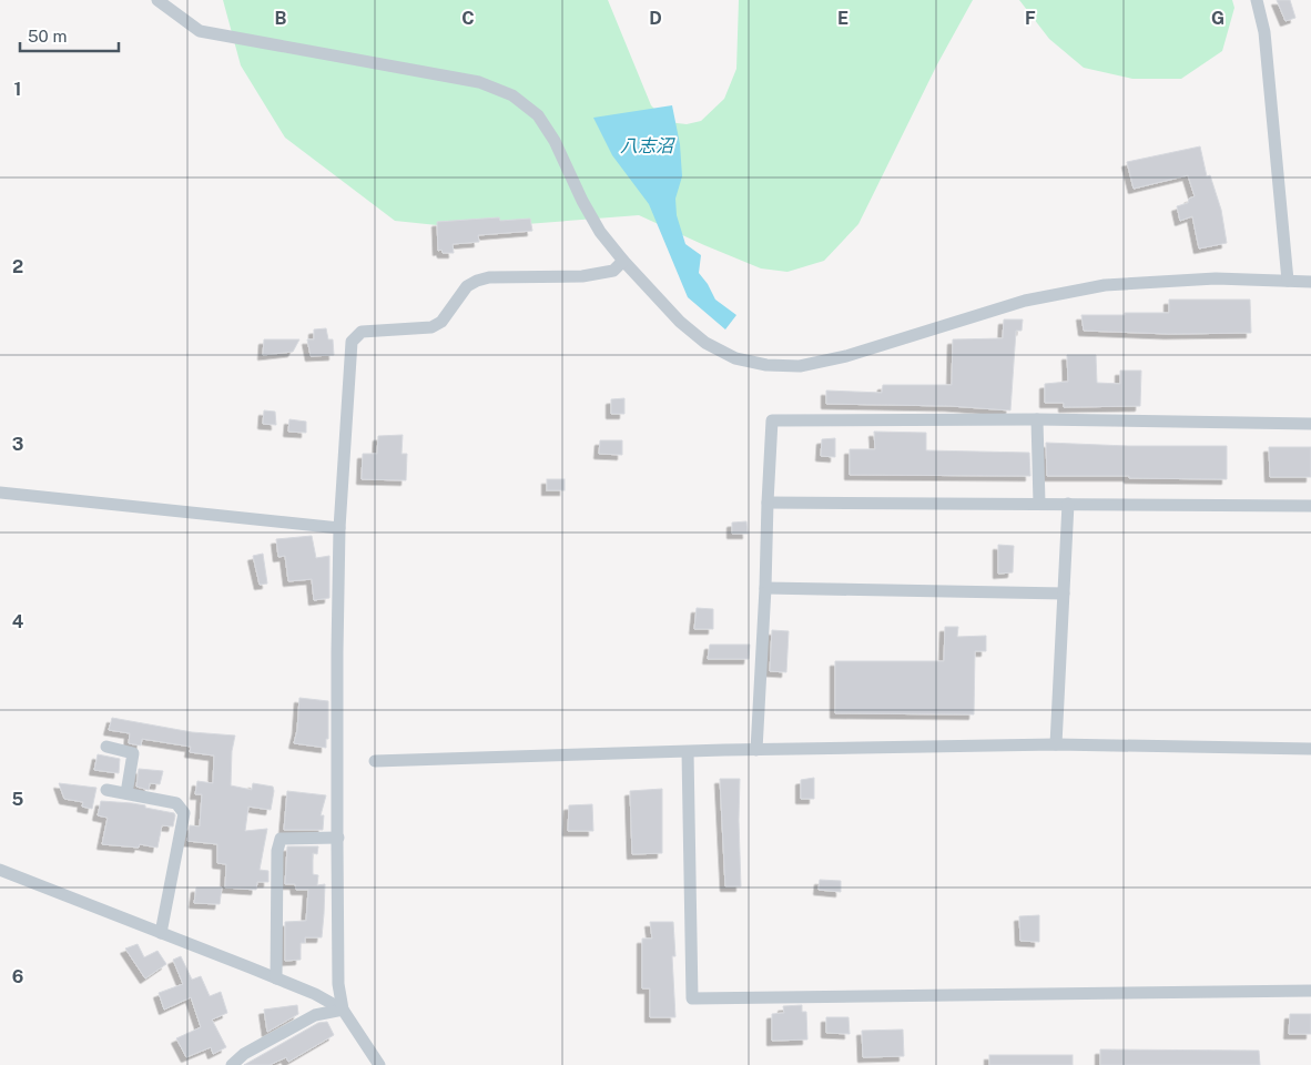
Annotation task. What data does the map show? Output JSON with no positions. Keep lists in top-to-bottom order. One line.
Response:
{"water":["八志沼"],"scale_bar":"50 m","grid":{"columns":["B","C","D","E","F","G"],"rows":["1","2","3","4","5","6"]}}
